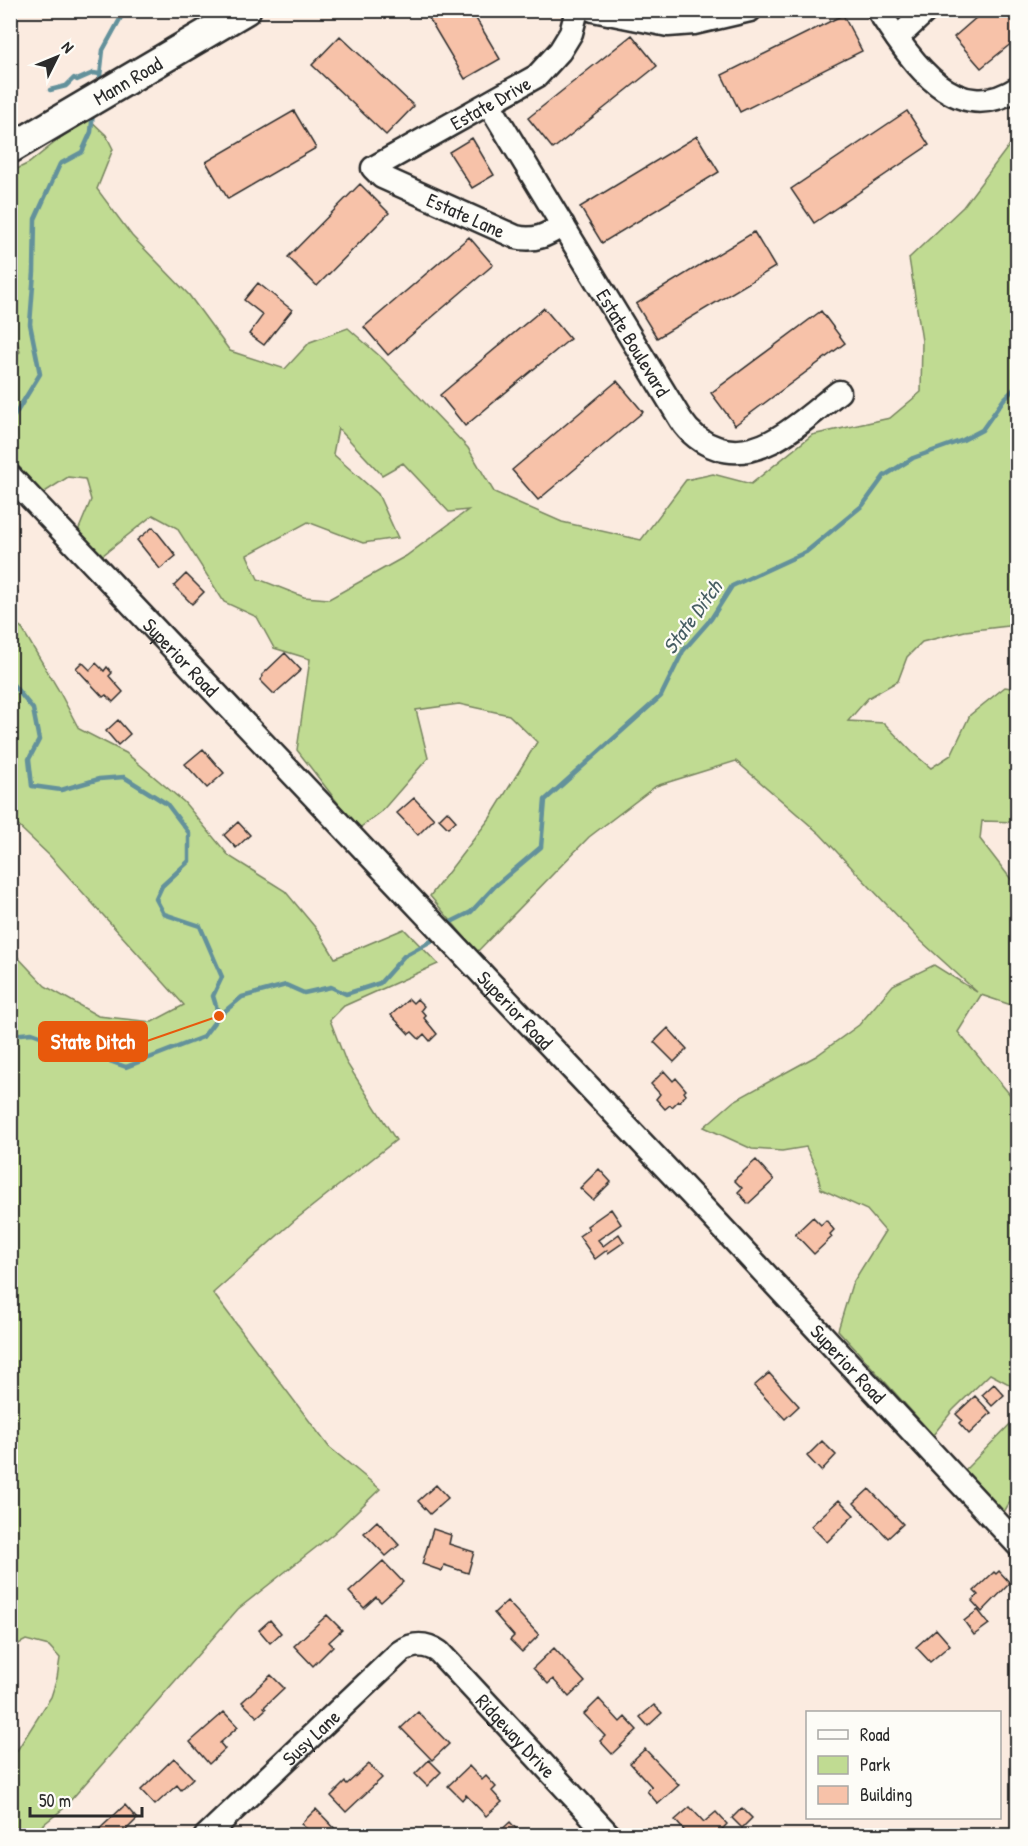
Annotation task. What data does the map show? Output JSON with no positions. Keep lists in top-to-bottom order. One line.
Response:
{"streets":{"main road":["Mann Road"],"street":["Estate Drive","Estate Lane","Estate Boulevard","Superior Road","Ridgeway Drive","Susy Lane"]},"crossings":[["Estate Drive","Estate Lane"],["Estate Drive","Estate Boulevard"],["Estate Lane","Estate Boulevard"],["Ridgeway Drive","Susy Lane"]],"water":["State Ditch"],"places":["State Ditch"],"legend":["Road","Park","Building"],"scale_bar":"50 m","north":"top right"}
